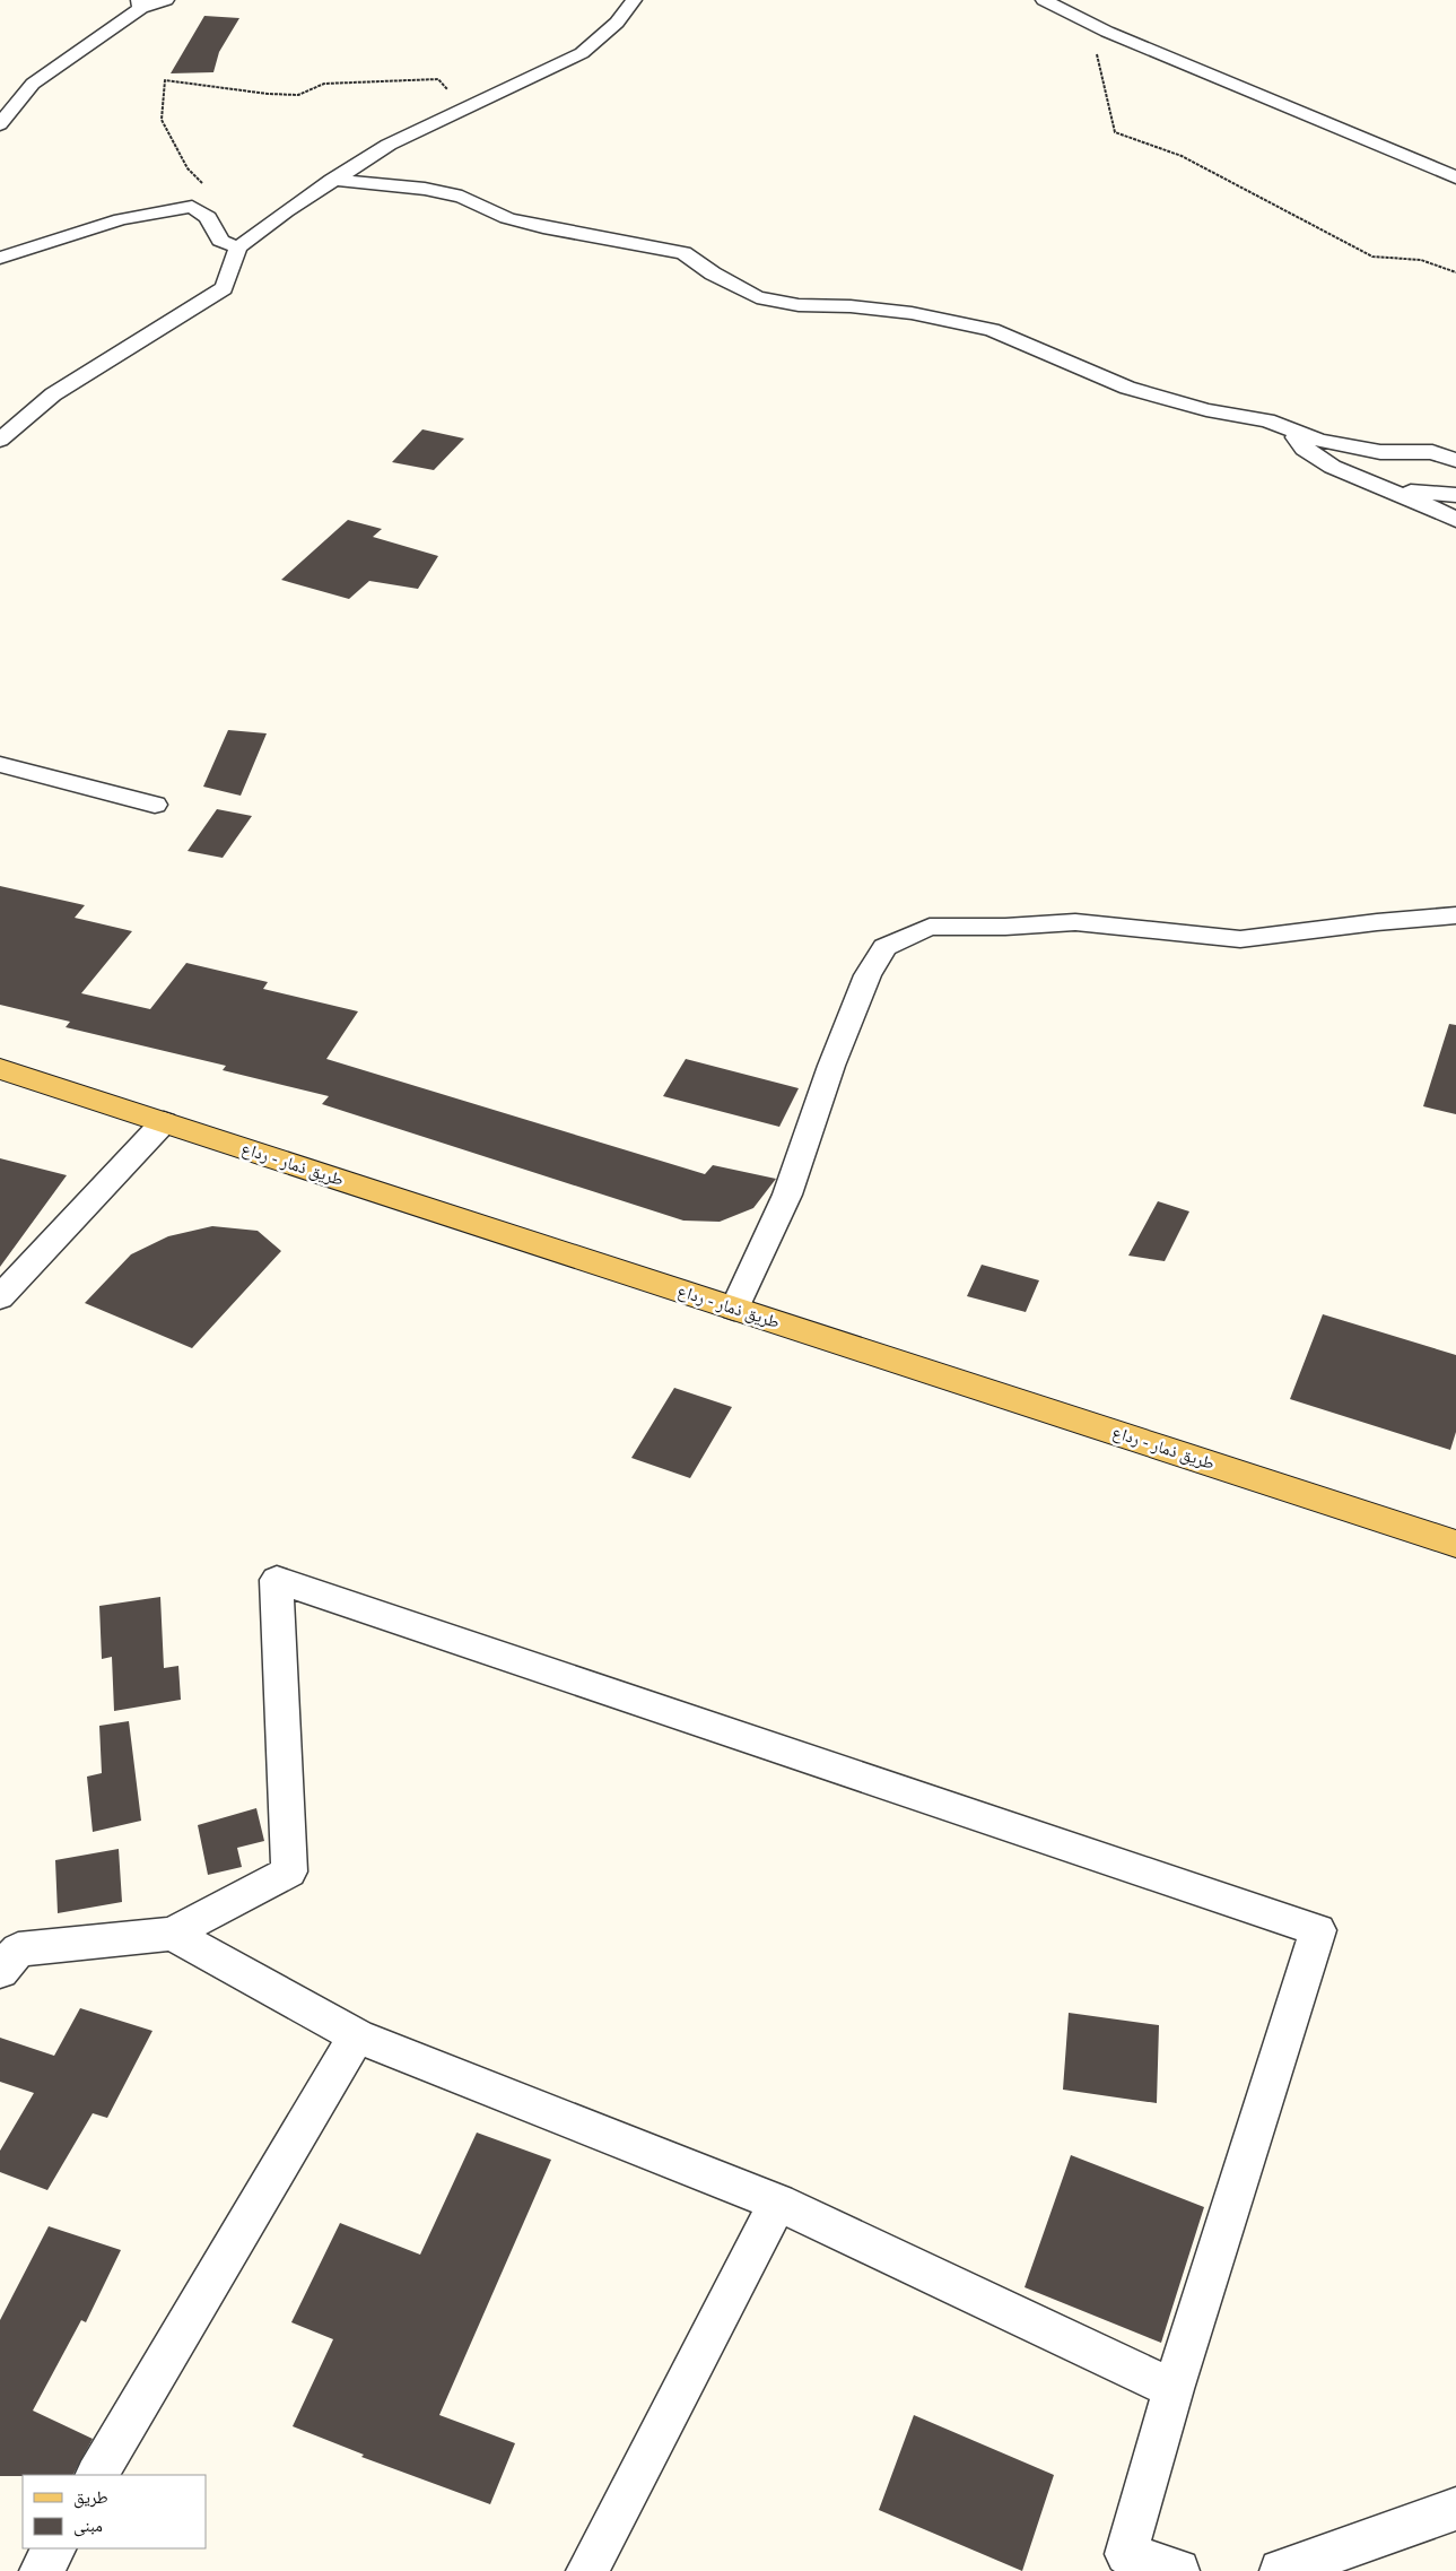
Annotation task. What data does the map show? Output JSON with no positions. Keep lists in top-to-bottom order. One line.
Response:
{"streets":{"main road":["طريق ذمار - رداع"]},"legend":["طريق","مبنى"]}
